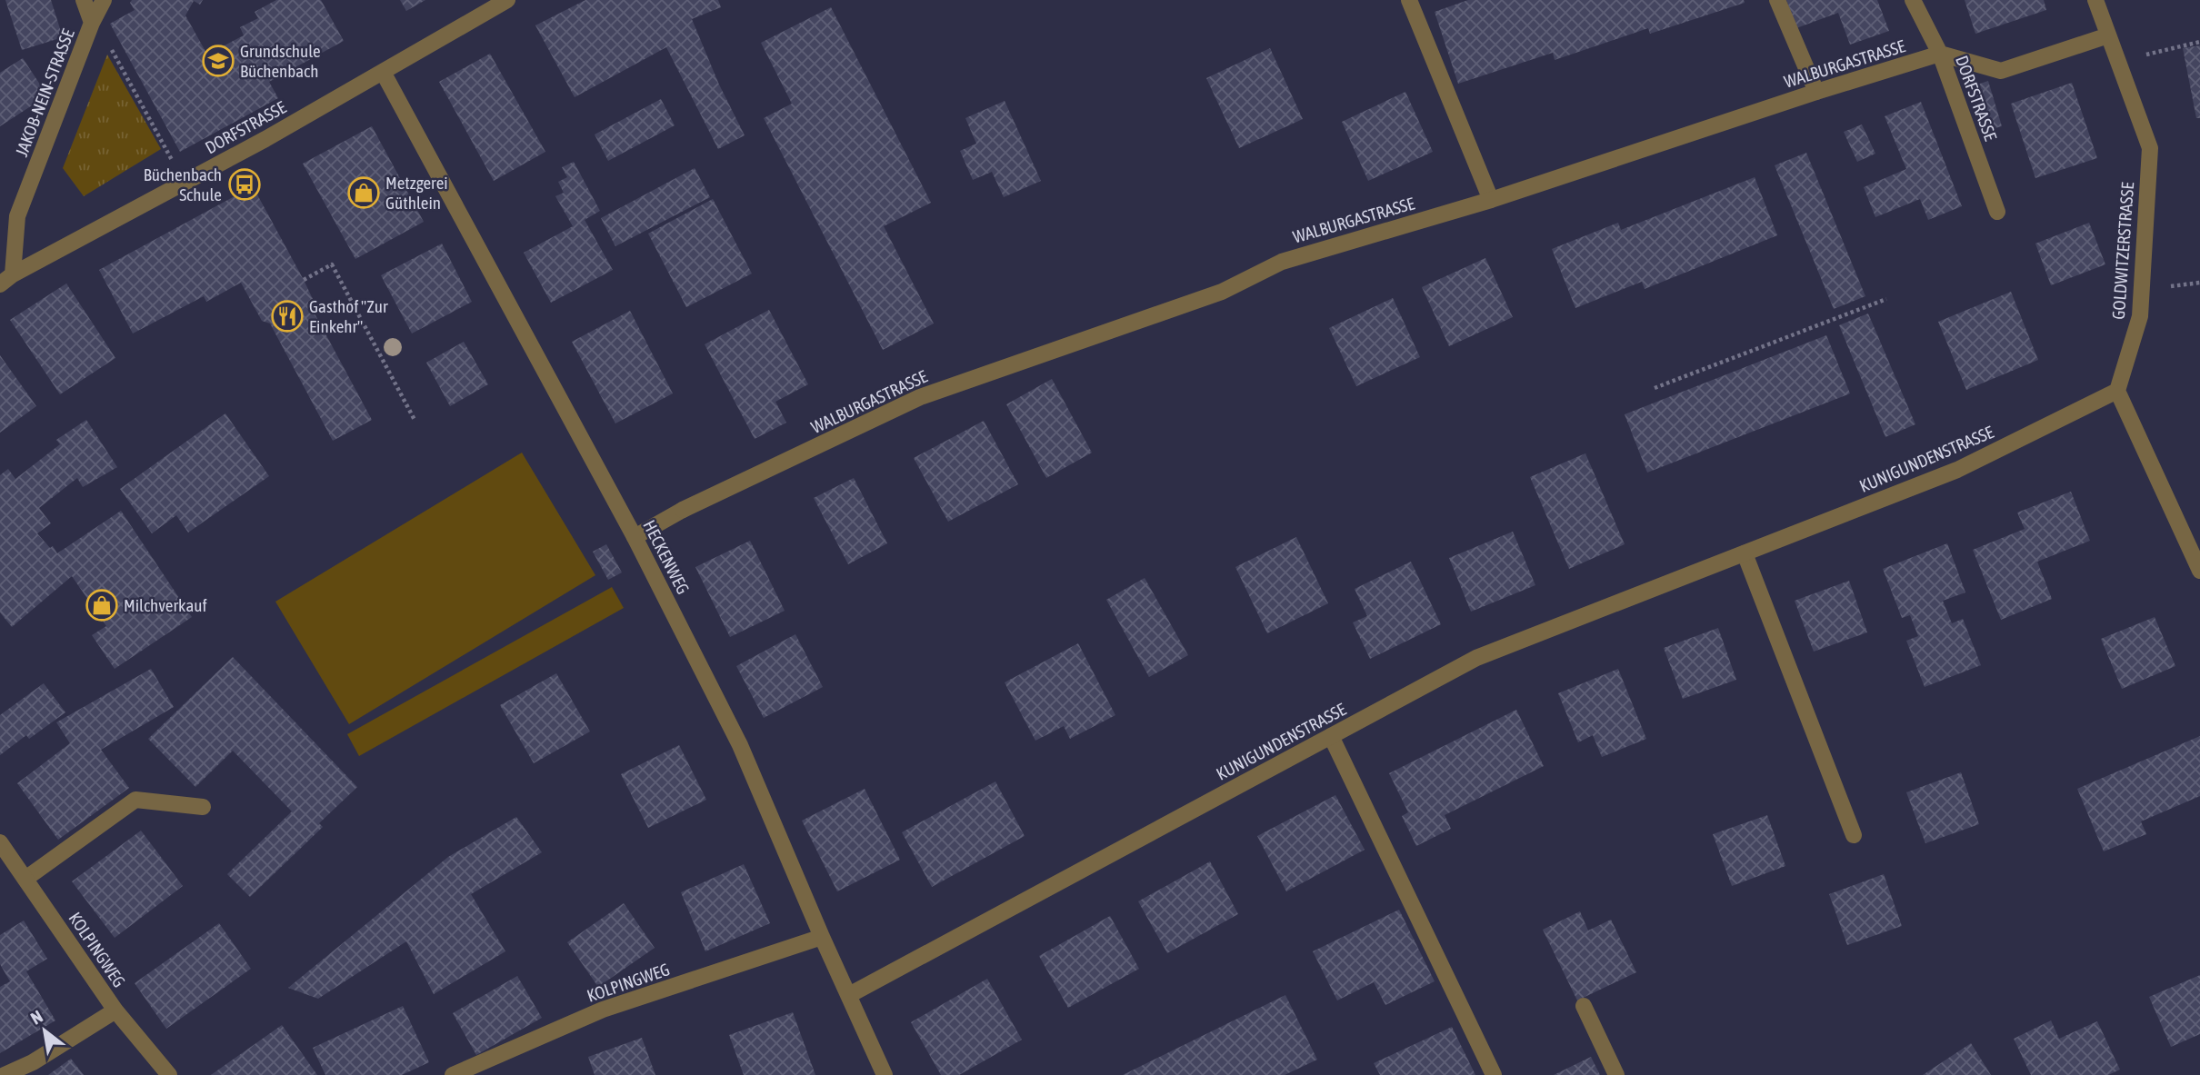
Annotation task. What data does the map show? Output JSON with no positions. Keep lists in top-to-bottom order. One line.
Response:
{"streets":{"street":["WALBURGASTRASSE","JAKOB-NEIN-STRASSE","DORFSTRASSE","GOLDWITZERSTRASSE","KUNIGUNDENSTRASSE","HECKENWEG","KOLPINGWEG"]},"crossings":[["WALBURGASTRASSE","DORFSTRASSE"],["WALBURGASTRASSE","HECKENWEG"],["JAKOB-NEIN-STRASSE","DORFSTRASSE"],["DORFSTRASSE","HECKENWEG"],["GOLDWITZERSTRASSE","KUNIGUNDENSTRASSE"],["KUNIGUNDENSTRASSE","HECKENWEG"],["HECKENWEG","KOLPINGWEG"]],"places":{"school or university":["Grundschule Büchenbach"],"bus stop":["Büchenbach Schule"],"shop":["Metzgerei Güthlein","Milchverkauf"],"restaurant":["Gasthof \"Zur Einkehr\""]},"north":"top left"}
